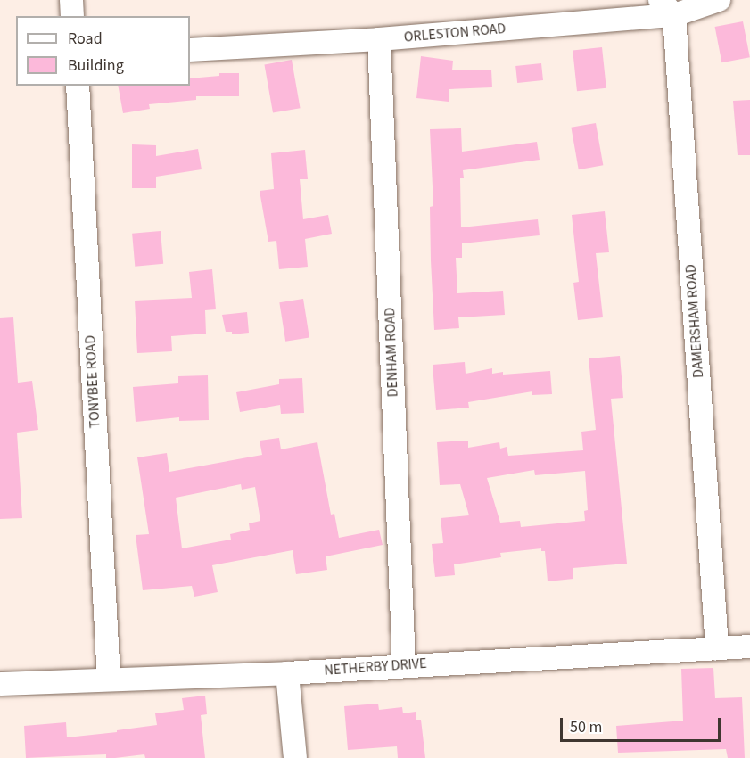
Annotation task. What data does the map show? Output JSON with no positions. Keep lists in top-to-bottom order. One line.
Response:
{"streets":{"street":["ORLESTON ROAD","DAMERSHAM ROAD","DENHAM ROAD","TONYBEE ROAD","NETHERBY DRIVE"]},"crossings":[["ORLESTON ROAD","DAMERSHAM ROAD"],["ORLESTON ROAD","DENHAM ROAD"],["DAMERSHAM ROAD","NETHERBY DRIVE"],["DENHAM ROAD","NETHERBY DRIVE"],["TONYBEE ROAD","NETHERBY DRIVE"]],"legend":["Road","Building"],"scale_bar":"50 m"}
